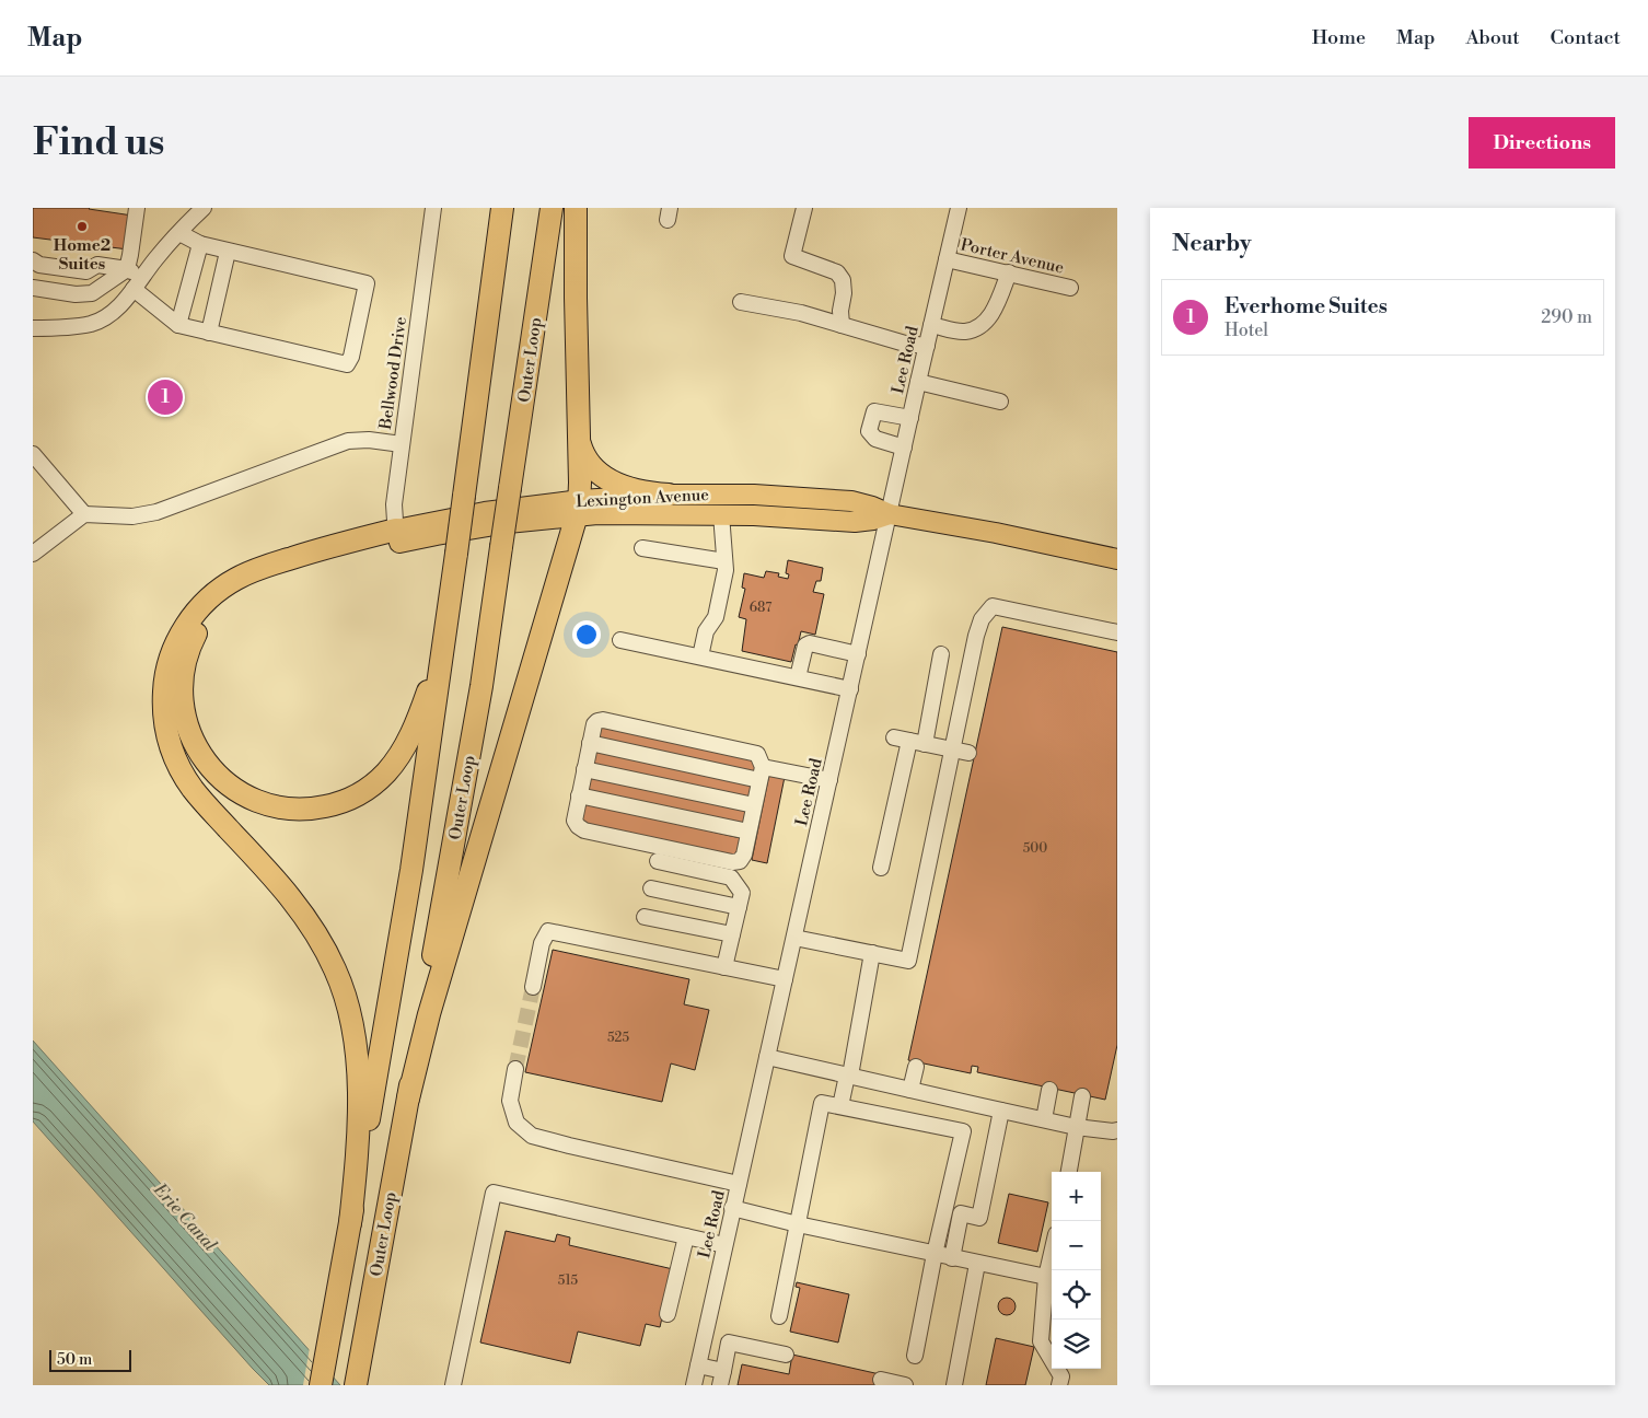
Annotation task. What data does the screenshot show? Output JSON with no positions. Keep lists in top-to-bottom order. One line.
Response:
{"streets":{"highway":["Outer Loop"],"main road":["Lexington Avenue"],"street":["Porter Avenue","Lee Road","Bellwood Drive"]},"crossings":[["Porter Avenue","Lee Road"],["Lee Road","Lexington Avenue"],["Bellwood Drive","Lexington Avenue"]],"water":["Erie Canal"],"places":["Home2 Suites"],"house_numbers":["687","500","525","515"],"scale_bar":"50 m","page":{"header":"Map","nav":["Home","Map","About","Contact"],"buttons":"Directions","title":"Find us","heading":"Nearby","list":[{"mark":"1","name":"Everhome Suites","note":"Hotel","value":"290 m"}],"pins":"1","map_buttons":["+","−"],"scale":"50 m"}}
